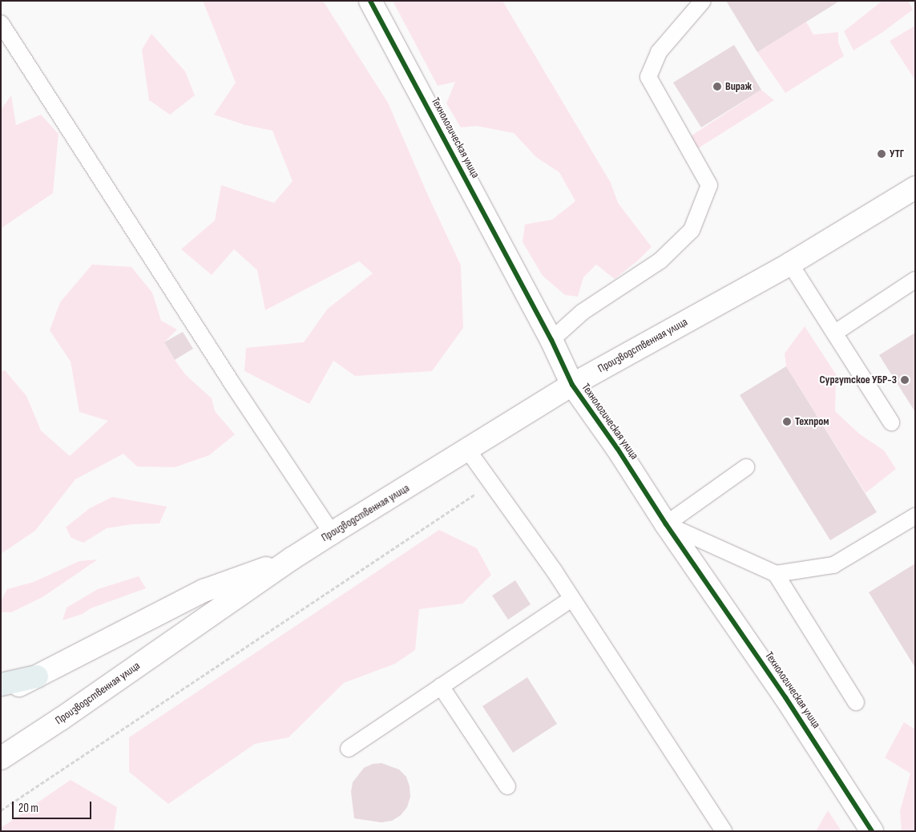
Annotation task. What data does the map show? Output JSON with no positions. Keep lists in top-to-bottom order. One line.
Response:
{"streets":{"main road":["Технологическая улица","Производственная улица"]},"crossings":[["Технологическая улица","Производственная улица"]],"places":["Вираж","УТГ","Сургутское УБР-3","Техпром"],"scale_bar":"20 m"}
